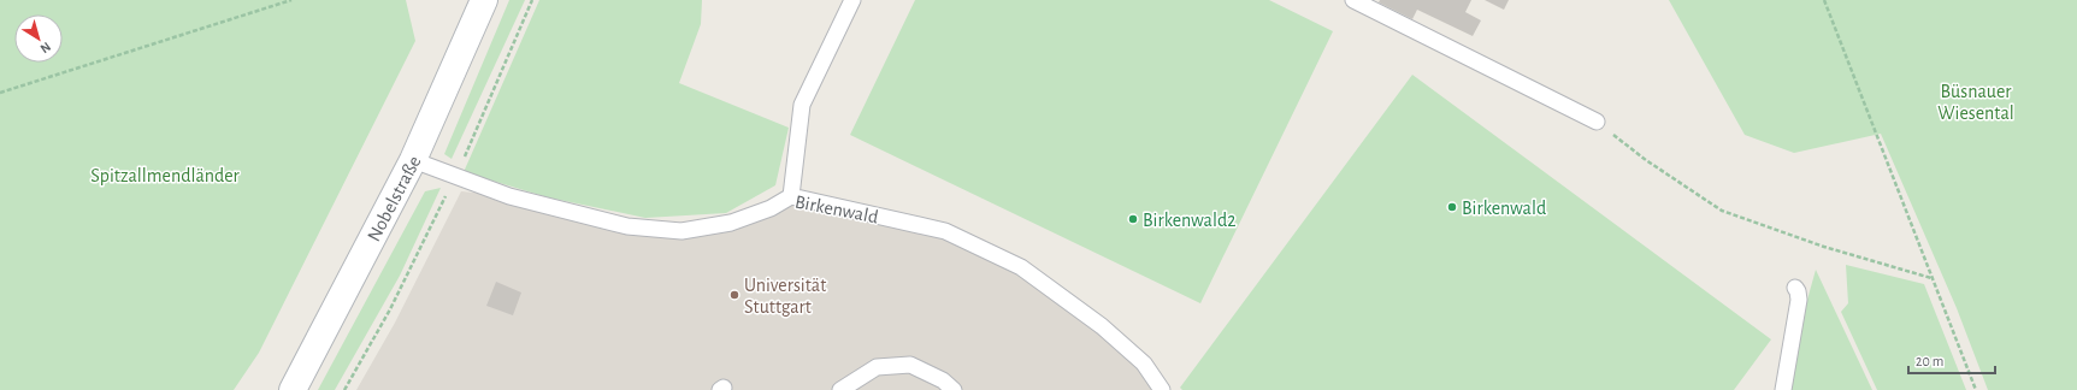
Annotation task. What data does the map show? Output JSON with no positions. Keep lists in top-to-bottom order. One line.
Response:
{"streets":{"street":["Nobelstraße"],"lane":["Birkenwald"]},"crossings":[["Nobelstraße","Birkenwald"]],"parks":["Büsnauer Wiesental","Spitzallmendländer"],"places":["Birkenwald","Birkenwald2","Universität Stuttgart"],"scale_bar":"20 m","north":"bottom right"}
